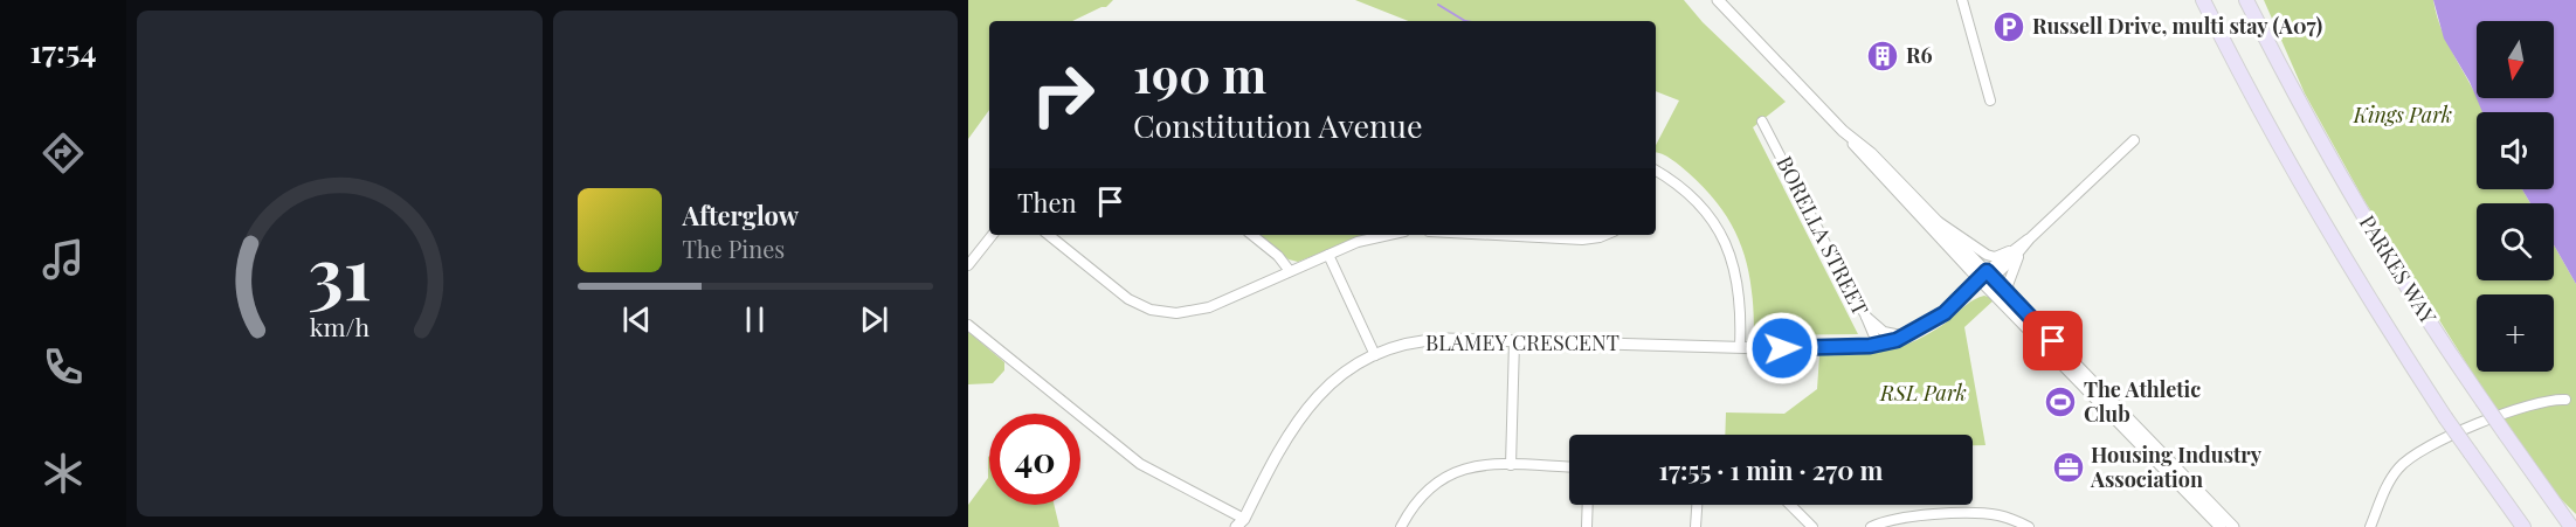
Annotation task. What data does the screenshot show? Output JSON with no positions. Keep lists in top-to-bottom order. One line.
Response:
{"streets":{"main road":["PARKES WAY"],"street":["BORELLA STREET","BLAMEY CRESCENT"]},"crossings":[["BORELLA STREET","BLAMEY CRESCENT"]],"parks":["Kings Park","RSL Park"],"places":{"parking":["Russell Drive, multi stay (A07)"],"building":["R6"],"sports":["The Athletic Club"],"office":["Housing Industry Association"]},"north":"bottom","page":{"tabs":"17:54","map_buttons":"+","turn":["190 m","Constitution Avenue"],"then":"Then","song":["Afterglow","The Pines"],"limit":"40","trip":"17:55 · 1 min · 270 m","gauge":["31","km/h"]}}
